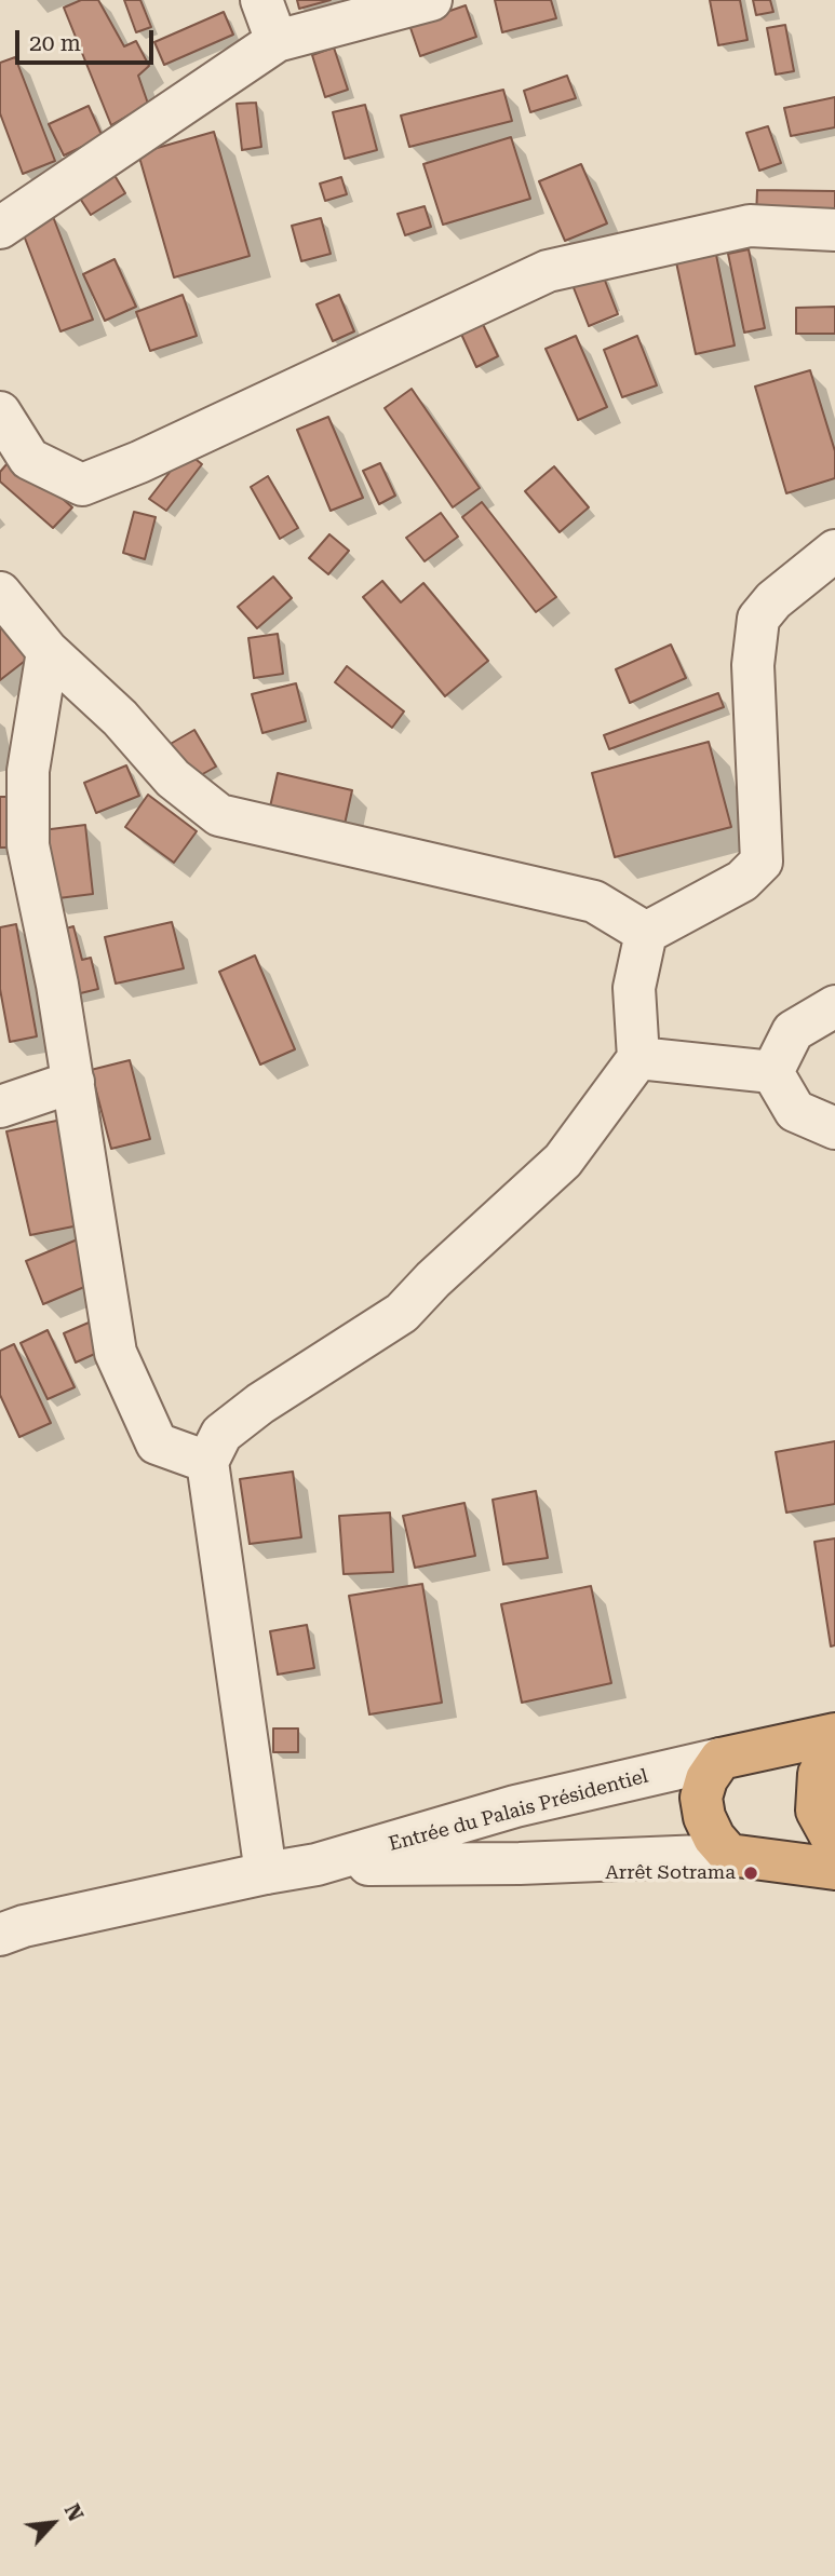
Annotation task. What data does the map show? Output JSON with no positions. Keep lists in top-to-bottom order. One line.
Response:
{"streets":{"street":["Entrée du Palais Présidentiel"]},"places":["Arrêt Sotrama"],"scale_bar":"20 m","north":"top right"}
